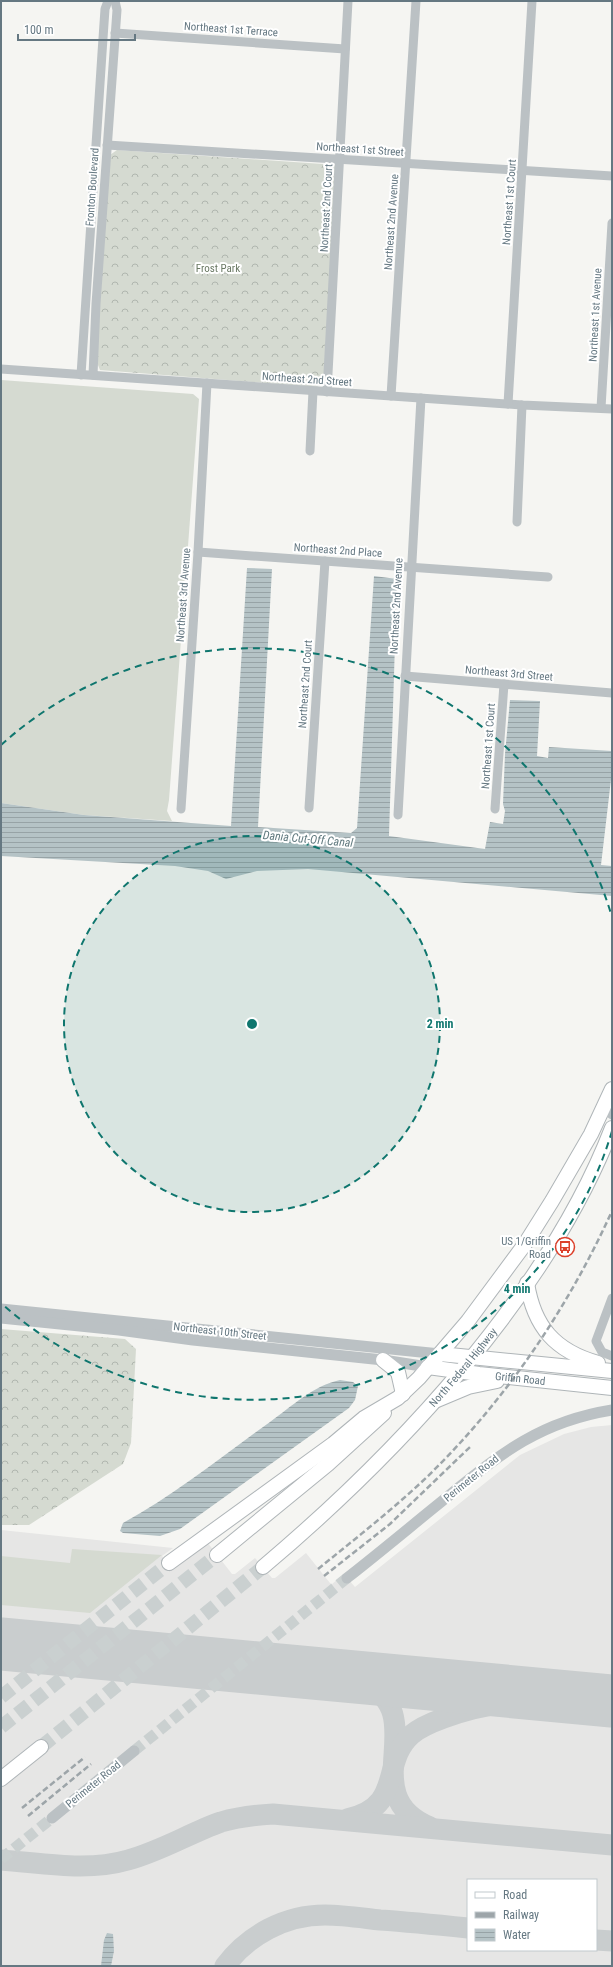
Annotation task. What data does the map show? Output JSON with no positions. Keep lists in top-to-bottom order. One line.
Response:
{"streets":{"main road":["North Federal Highway","Griffin Road"],"street":["Northeast 1st Terrace","Northeast 1st Street","Fronton Boulevard","Northeast 1st Court","Northeast 2nd Court","Northeast 2nd Avenue","Northeast 1st Avenue","Northeast 2nd Street","Northeast 2nd Place","Northeast 3rd Avenue","Northeast 3rd Street","Northeast 10th Street","Perimeter Road"]},"crossings":[["Northeast 1st Terrace","Fronton Boulevard"],["Northeast 1st Terrace","Northeast 2nd Court"],["Northeast 1st Street","Fronton Boulevard"],["Northeast 1st Street","Northeast 1st Court"],["Northeast 1st Street","Northeast 2nd Court"],["Northeast 1st Street","Northeast 2nd Avenue"],["Fronton Boulevard","Northeast 2nd Street"],["Northeast 1st Court","Northeast 2nd Street"],["Northeast 1st Court","Northeast 3rd Street"],["Northeast 2nd Court","Northeast 2nd Street"],["Northeast 2nd Court","Northeast 2nd Place"],["Northeast 2nd Avenue","Northeast 2nd Street"],["Northeast 2nd Avenue","Northeast 2nd Place"],["Northeast 2nd Avenue","Northeast 3rd Street"],["Northeast 1st Avenue","Northeast 2nd Street"],["Northeast 2nd Street","Northeast 3rd Avenue"],["Northeast 2nd Place","Northeast 3rd Avenue"],["Northeast 10th Street","Griffin Road"],["North Federal Highway","Griffin Road"]],"water":["Dania Cut-Off Canal"],"parks":["Frost Park"],"places":{"bus stop":["US 1/Griffin Road"]},"legend":["Road","Railway","Water"],"scale_bar":"100 m","rings":["2 min","4 min"]}
